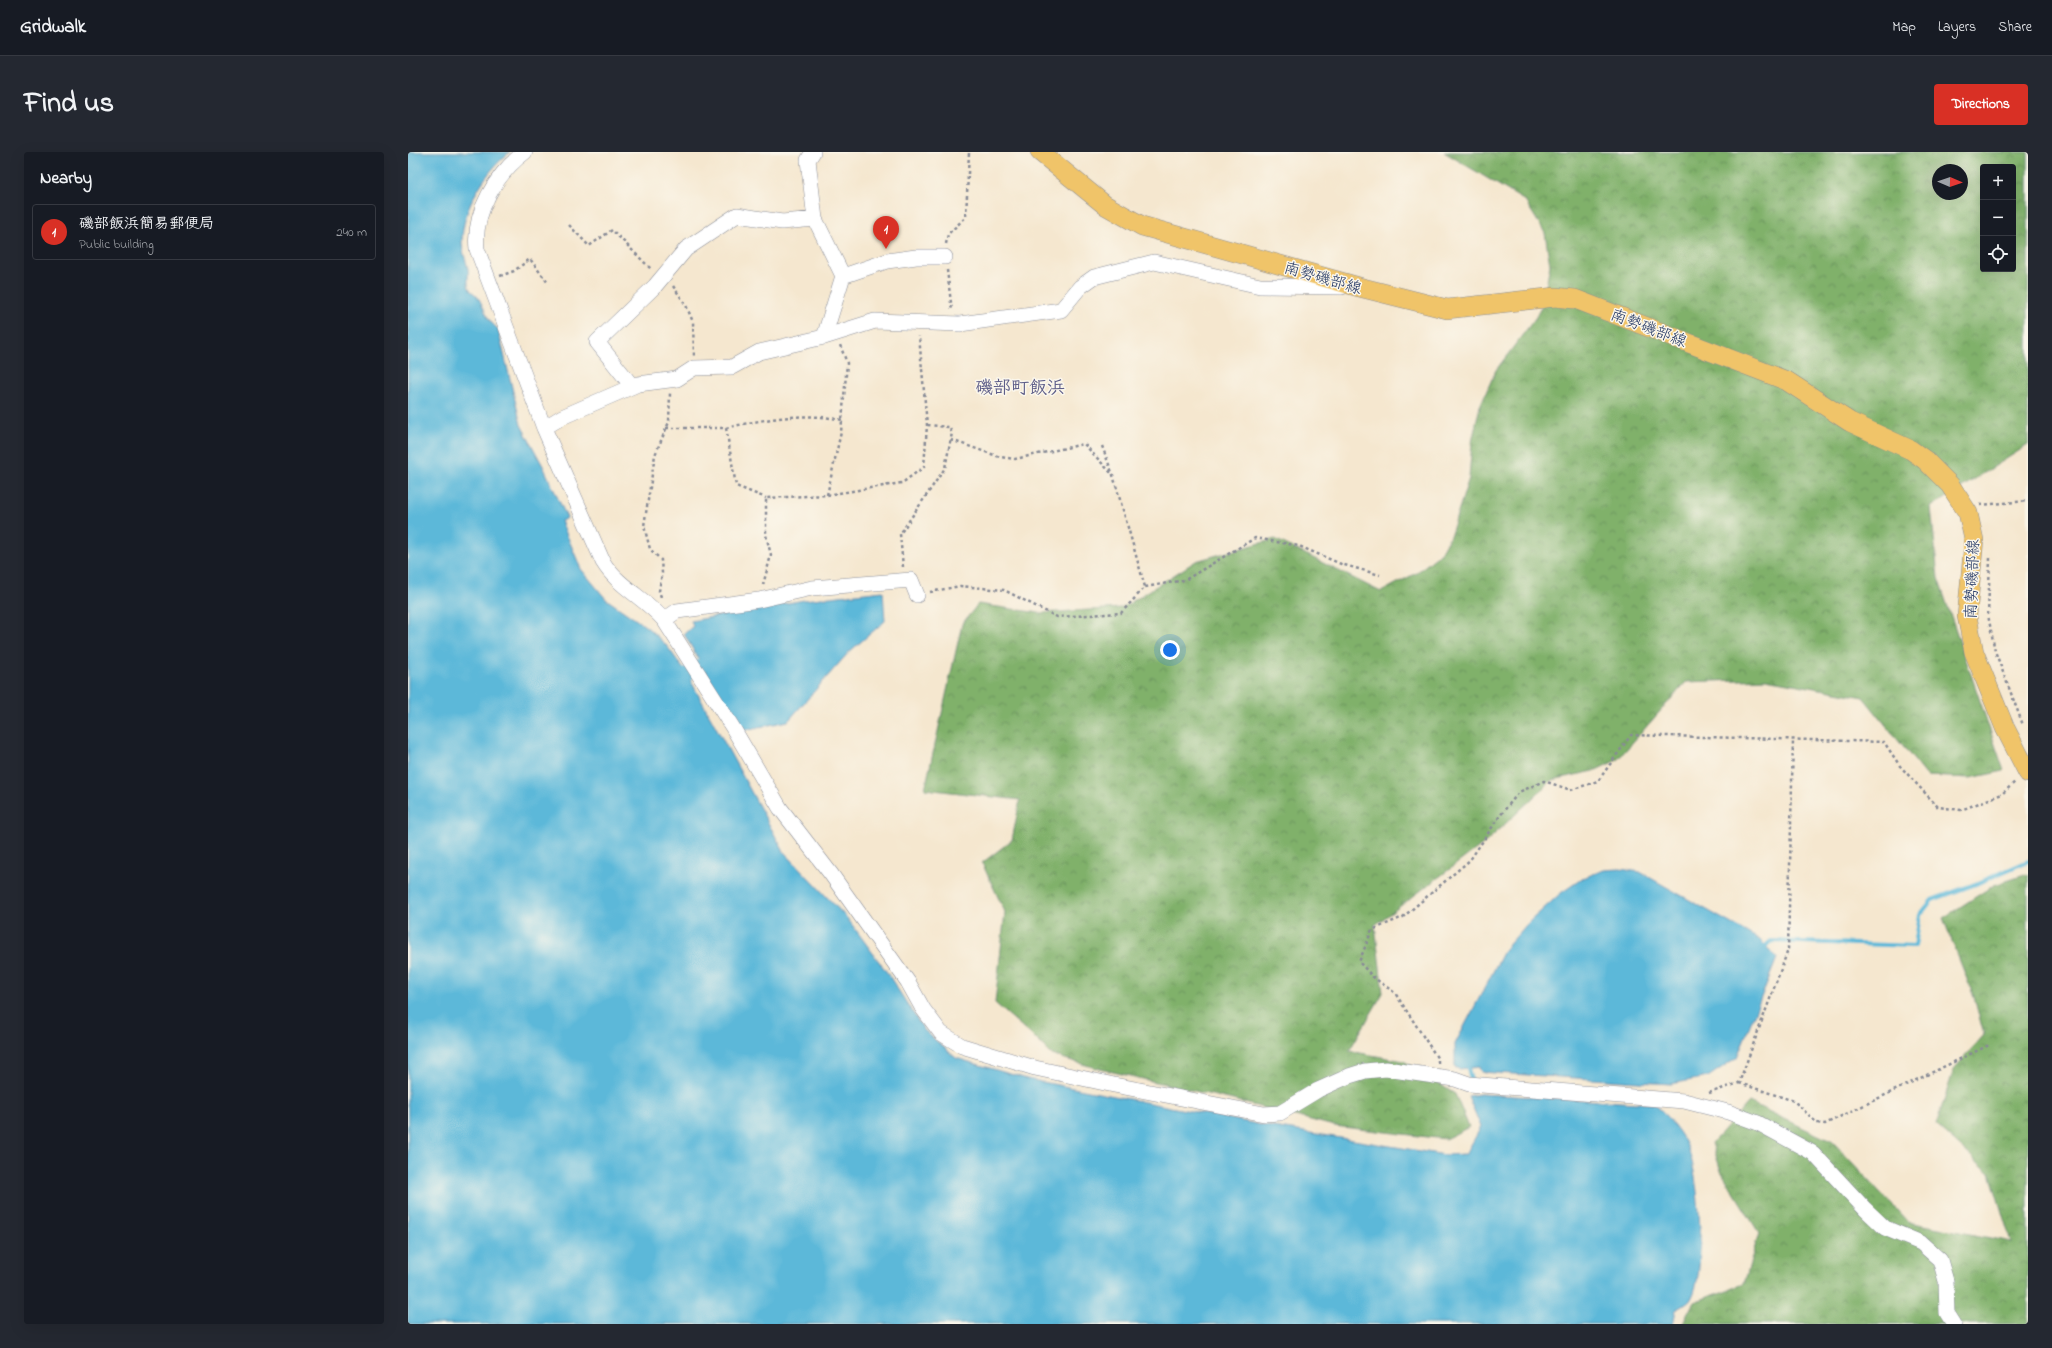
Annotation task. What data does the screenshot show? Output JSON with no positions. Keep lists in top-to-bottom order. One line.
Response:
{"streets":{"main road":["南勢磯部線"]},"districts":["磯部町飯浜"],"north":"right","page":{"header":"Gridwalk","nav":["Map","Layers","Share"],"title":"Find us","buttons":"Directions","heading":"Nearby","map_buttons":["+","−"],"list":[{"mark":"1","name":"磯部飯浜簡易郵便局","note":"Public building","value":"240 m"}],"pins":"1"}}
